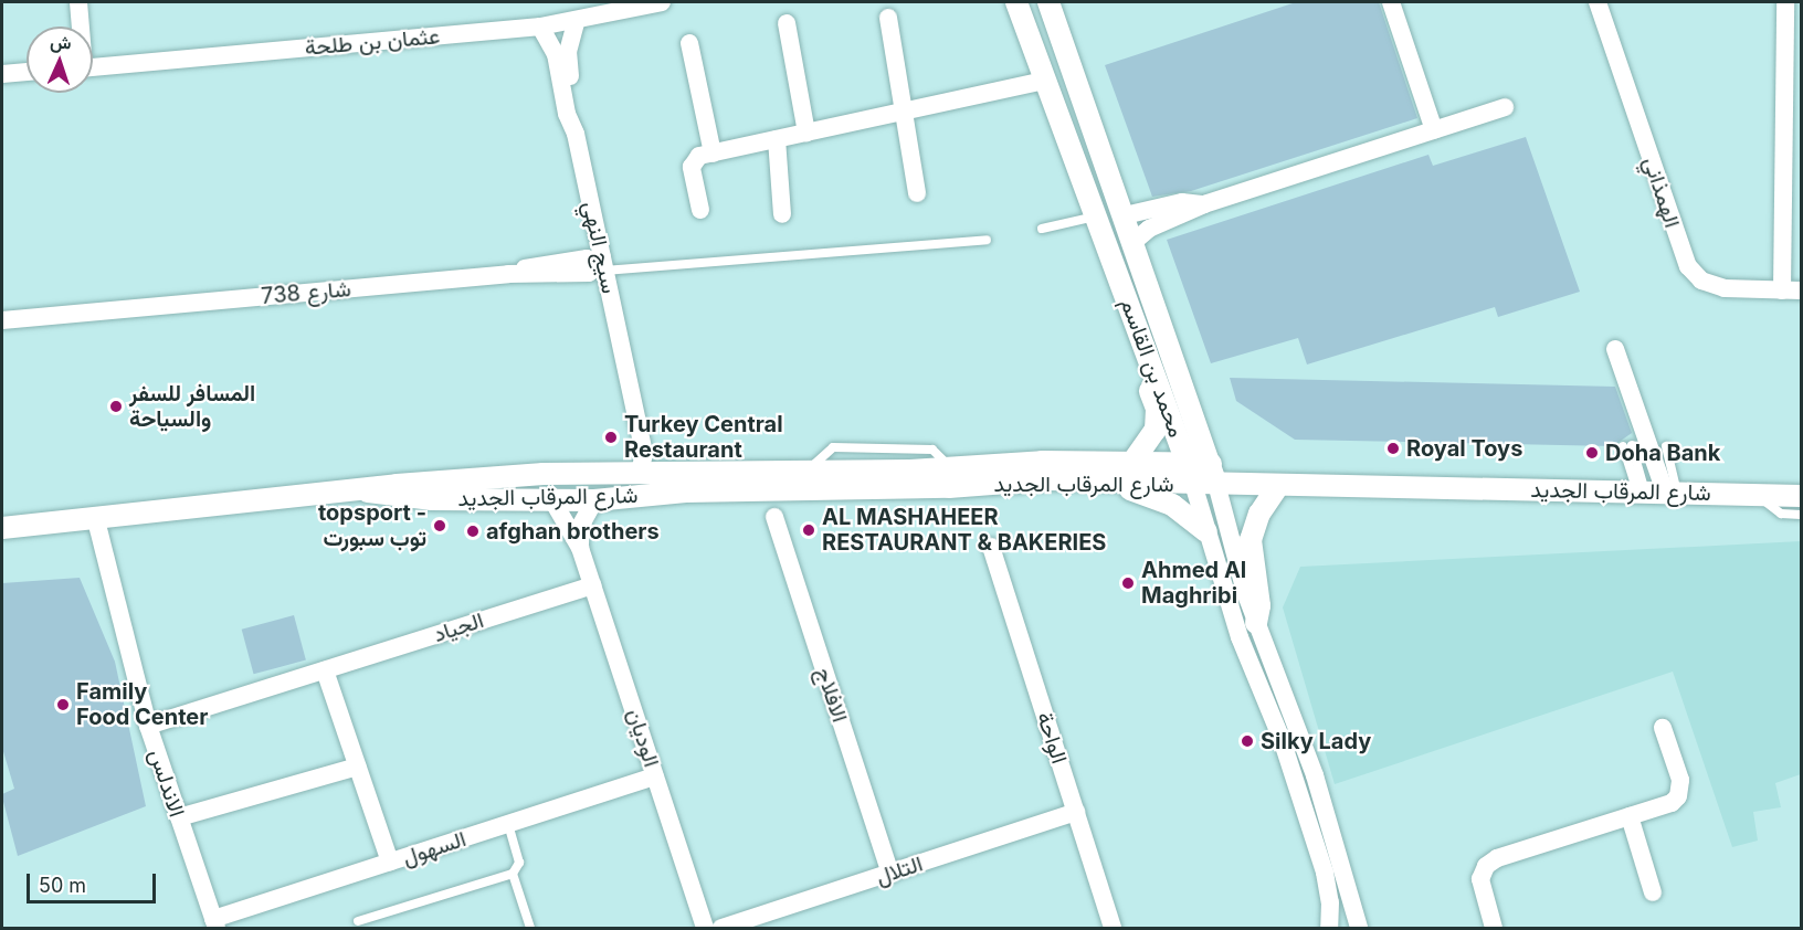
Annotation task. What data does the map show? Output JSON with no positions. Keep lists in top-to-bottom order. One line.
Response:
{"streets":{"street":["عثمان بن طلحة","الهمذاني","سيج النهي","شارع 738","محمد بن القاسم","شارع المرقاب الجديد","الجياد","الافلاج","الوديان","الواحة","الاندلس","السهول","التلال"]},"crossings":[["عثمان بن طلحة","سيج النهي"],["سيج النهي","شارع 738"],["سيج النهي","شارع المرقاب الجديد"],["محمد بن القاسم","شارع المرقاب الجديد"],["شارع المرقاب الجديد","الوديان"],["شارع المرقاب الجديد","الاندلس"],["الجياد","الوديان"],["الجياد","الاندلس"],["الافلاج","التلال"],["الوديان","السهول"],["الواحة","التلال"],["الاندلس","السهول"]],"places":["المسافر للسفر والسياحة","Turkey Central Restaurant","Royal Toys","Doha Bank","topsport - توب سبورت","AL MASHAHEER RESTAURANT & BAKERIES","afghan brothers","Ahmed Al Maghribi","Family Food Center","Silky Lady"],"scale_bar":"50 m","north":"top"}
